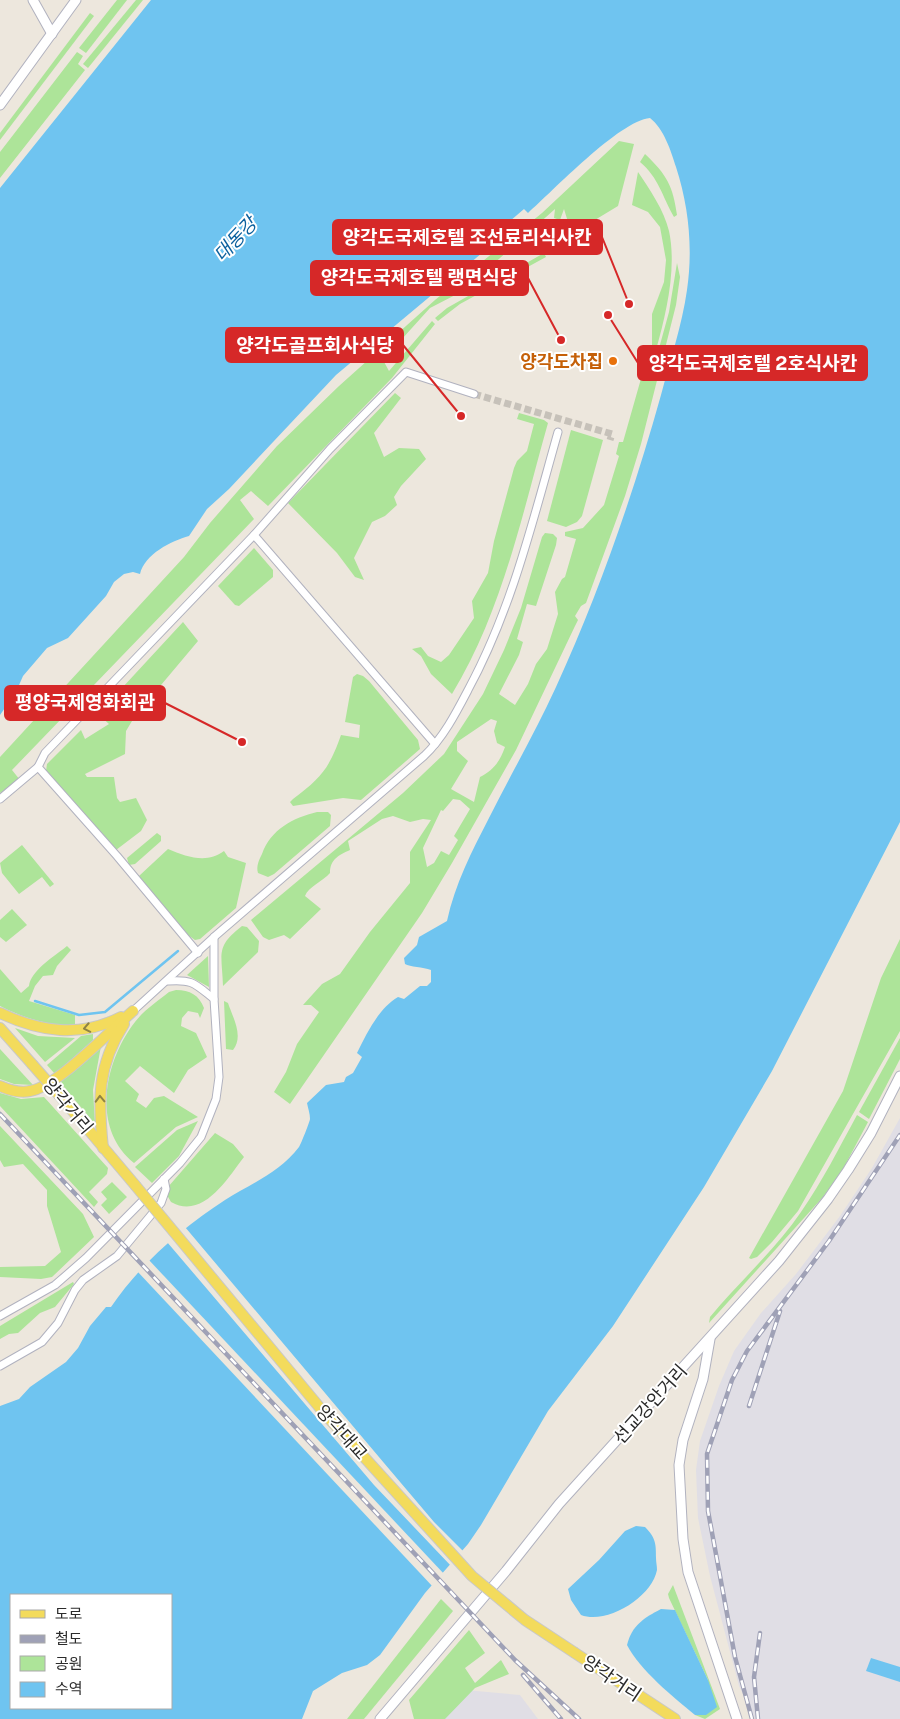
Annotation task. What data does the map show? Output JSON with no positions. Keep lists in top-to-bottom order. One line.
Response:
{"streets":{"main road":["양각거리","선교강안거리","양각대교"]},"crossings":[["양각거리","양각대교"]],"water":["대동강"],"places":["양각도국제호텔 조선료리식사칸","양각도국제호텔 2호식사칸","양각도국제호텔 랭면식당","양각도차집","양각도골프회사식당","평양국제영화회관"],"legend":["도로","철도","공원","수역"]}
